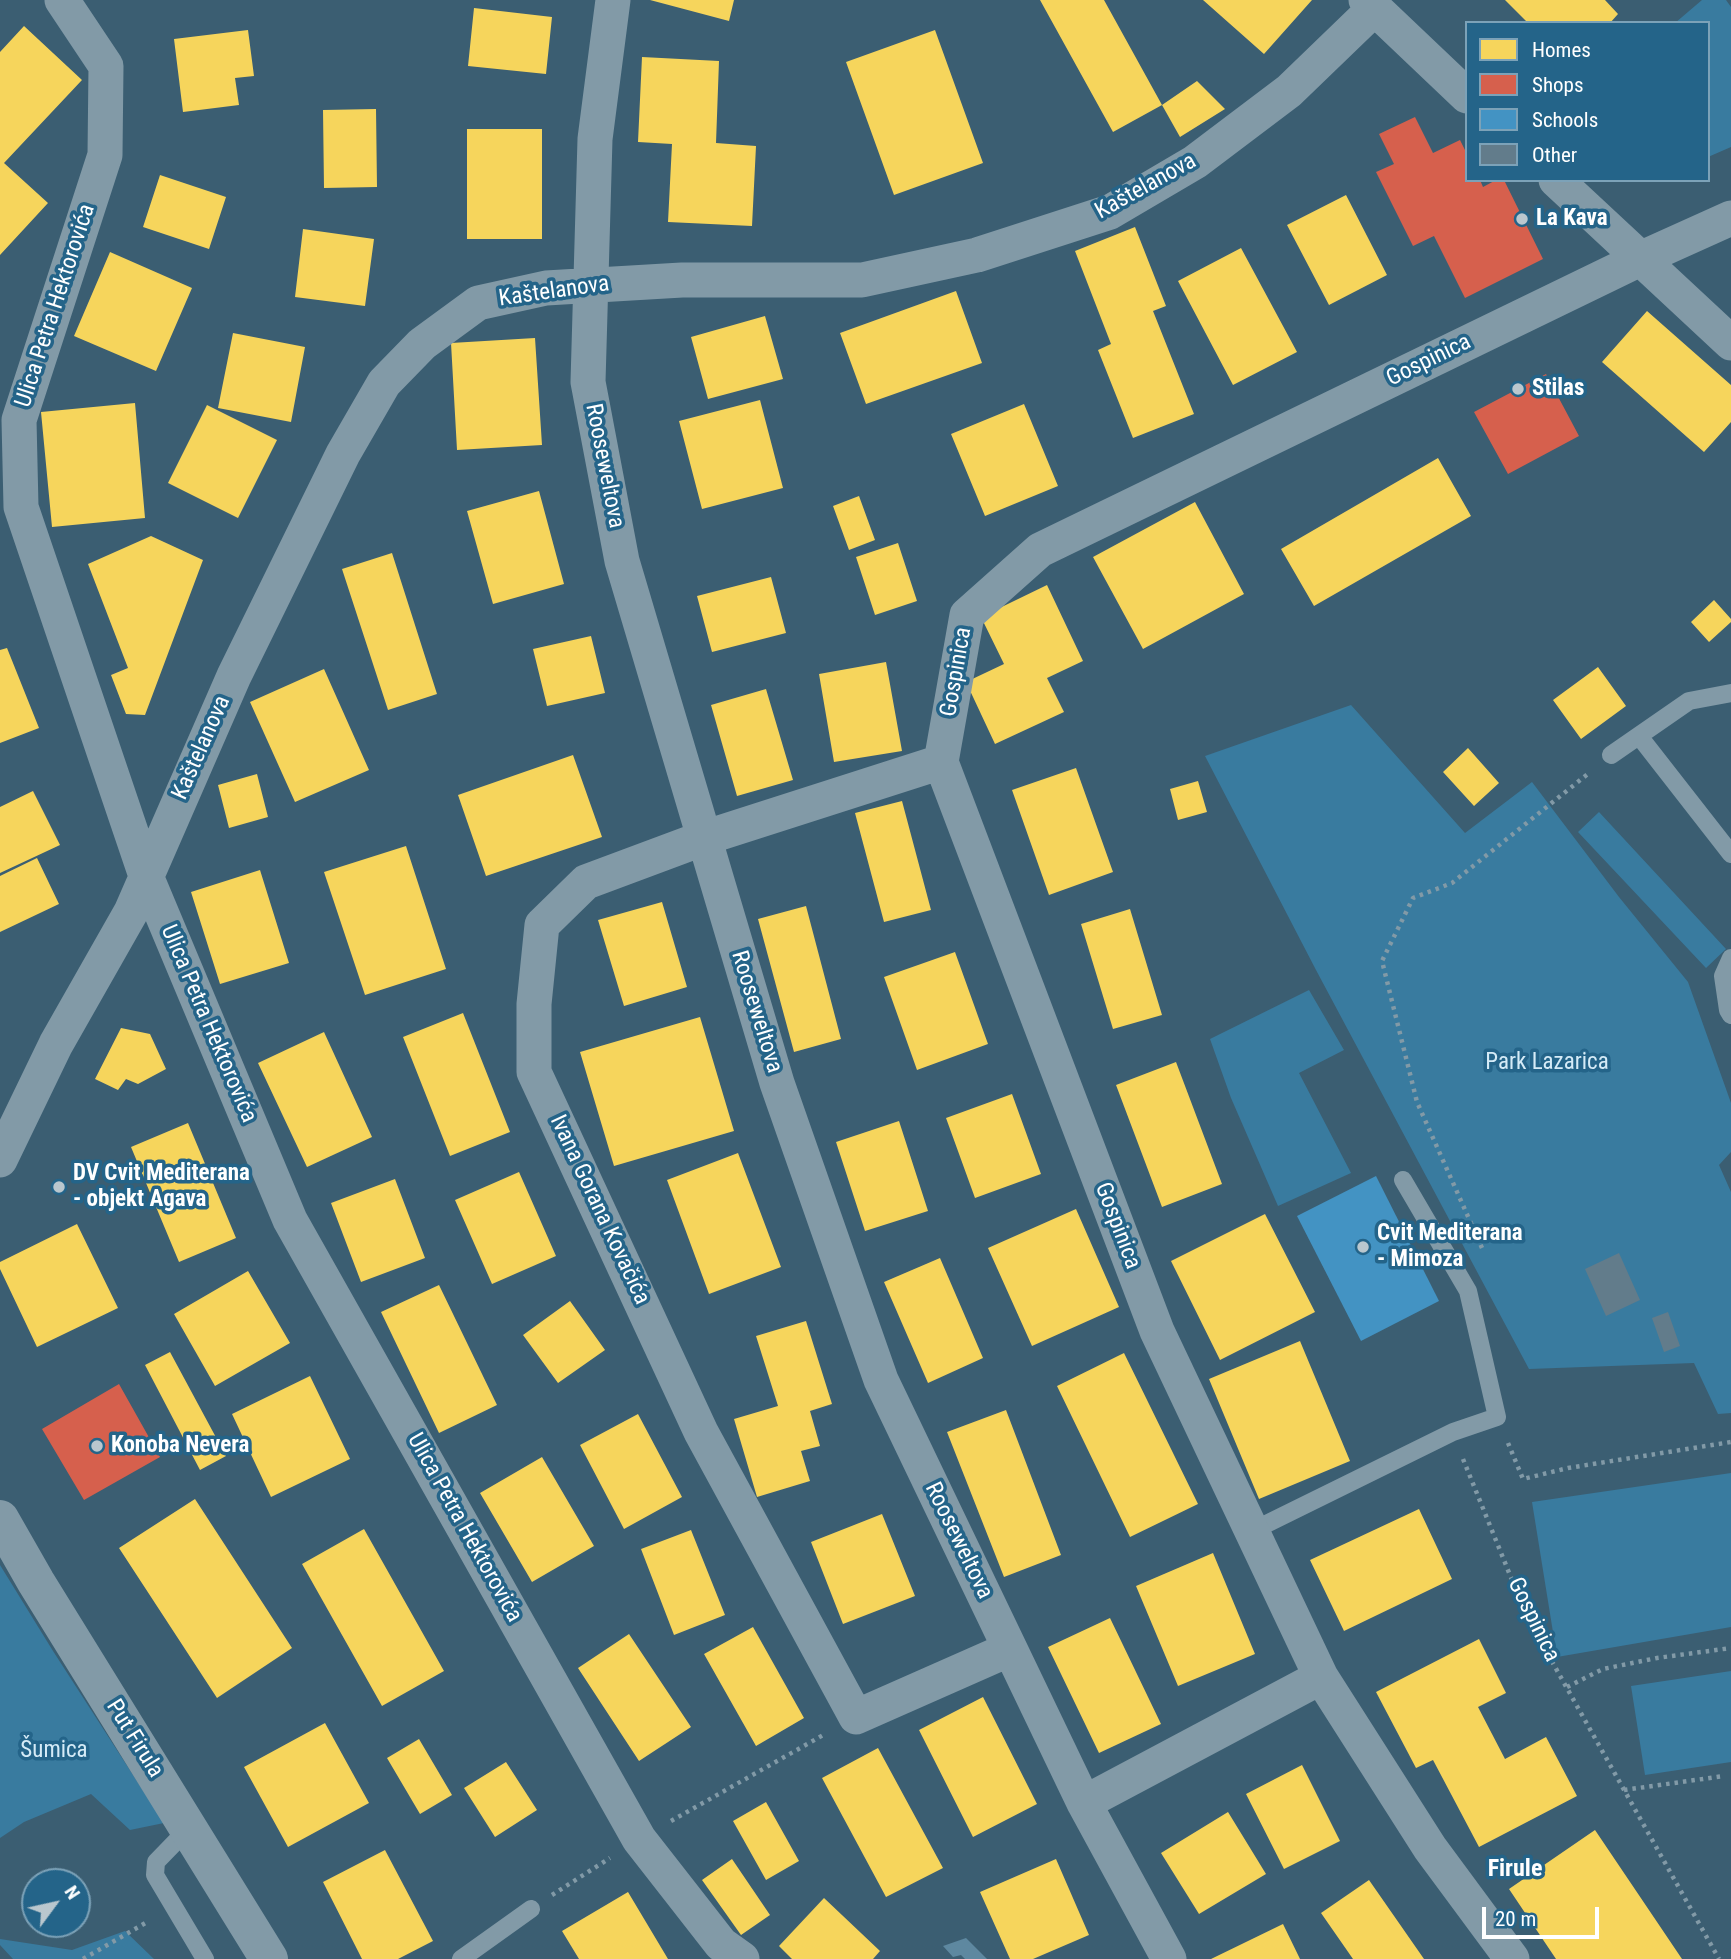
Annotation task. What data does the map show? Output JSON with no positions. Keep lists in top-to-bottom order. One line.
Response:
{"streets":{"street":["Kaštelanova","Ulica Petra Hektorovića","Gospinica","Rooseweltova","Ivana Gorana Kovačića","Put Firula"]},"crossings":[["Kaštelanova","Ulica Petra Hektorovića"],["Kaštelanova","Rooseweltova"],["Gospinica","Ivana Gorana Kovačića"],["Rooseweltova","Ivana Gorana Kovačića"]],"districts":["Firule"],"parks":["Park Lazarica","Šumica"],"places":["La Kava","Stilas","DV Cvit Mediterana - objekt Agava","Cvit Mediterana - Mimoza","Konoba Nevera"],"legend":["Homes","Shops","Schools","Other"],"scale_bar":"20 m","north":"top right"}
